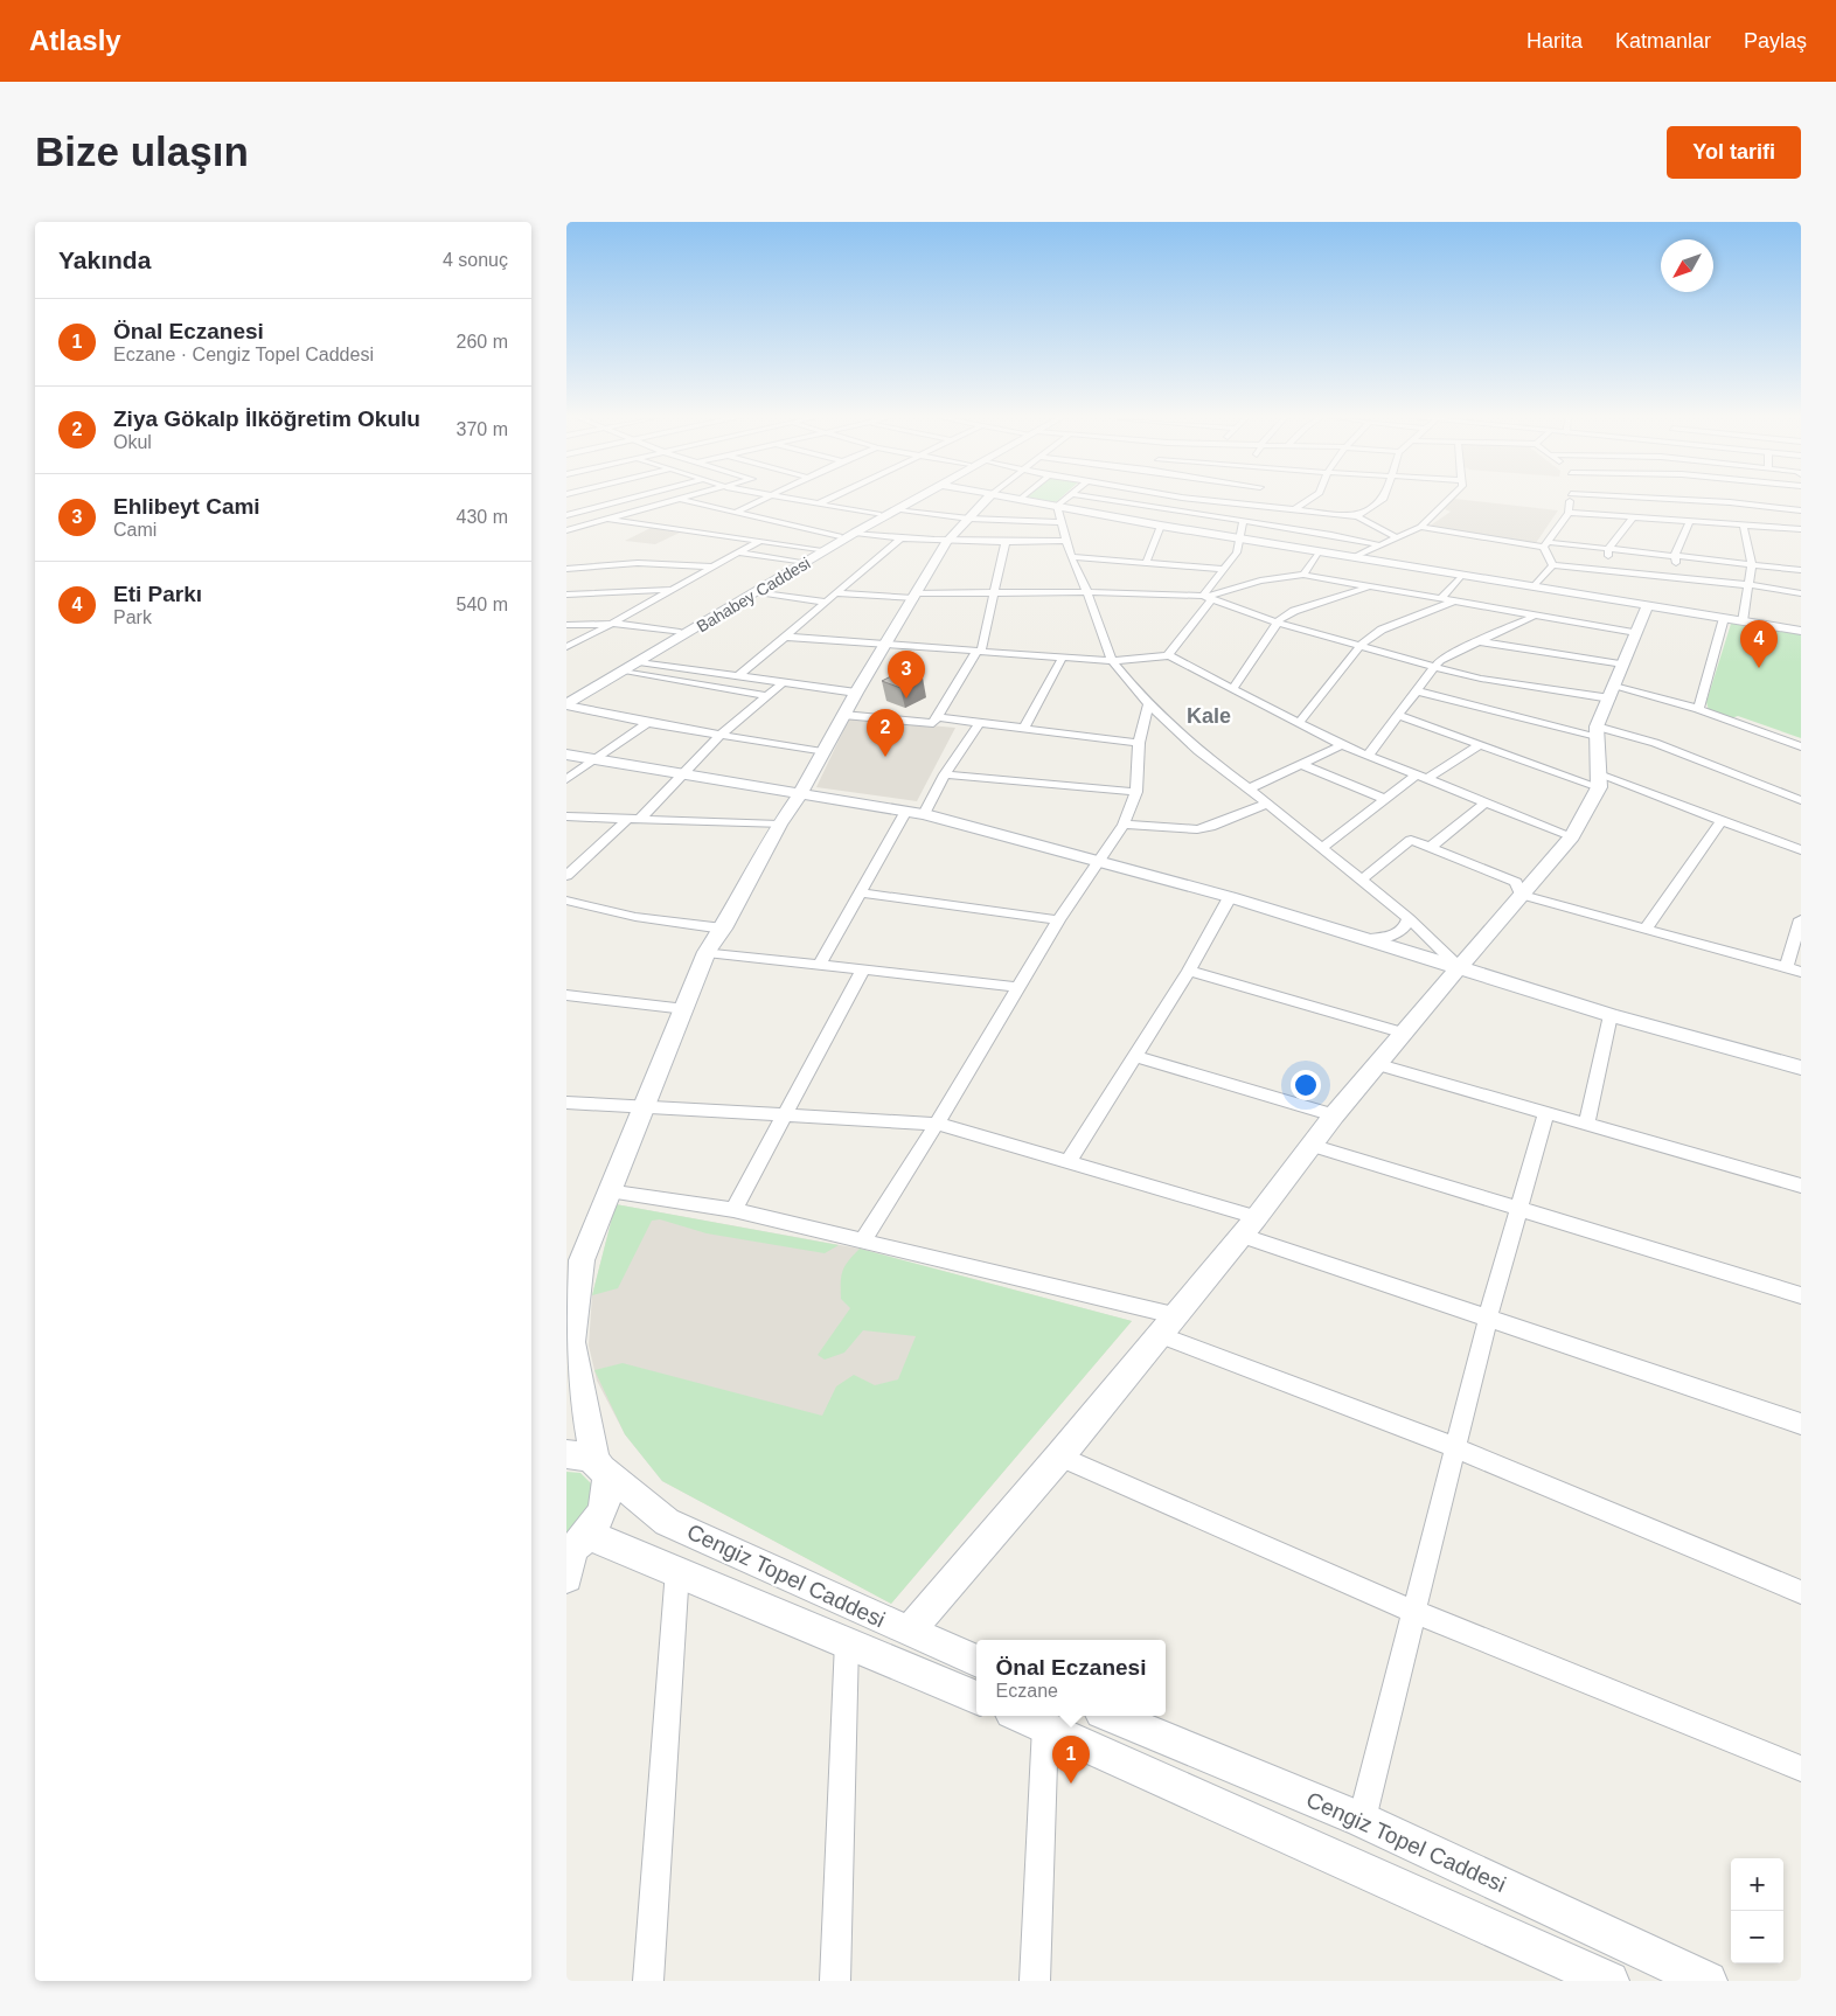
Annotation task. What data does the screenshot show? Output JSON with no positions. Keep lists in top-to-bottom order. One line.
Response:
{"streets":{"street":["Bahabey Caddesi","Cengiz Topel Caddesi"]},"districts":["Kale"],"north":"bottom left","page":{"header":"Atlasly","nav":["Harita","Katmanlar","Paylaş"],"buttons":"Yol tarifi","title":"Bize ulaşın","heading":["Yakında","4 sonuç"],"list":[{"mark":"1","name":"Önal Eczanesi","note":"Eczane · Cengiz Topel Caddesi","value":"260 m"},{"mark":"2","name":"Ziya Gökalp İlköğretim Okulu","note":"Okul","value":"370 m"},{"mark":"3","name":"Ehlibeyt Cami","note":"Cami","value":"430 m"},{"mark":"4","name":"Eti Parkı","note":"Park","value":"540 m"}],"pins":["4","3","2","1"],"popup":["Önal Eczanesi","Eczane"],"map_buttons":["+","−"]}}
